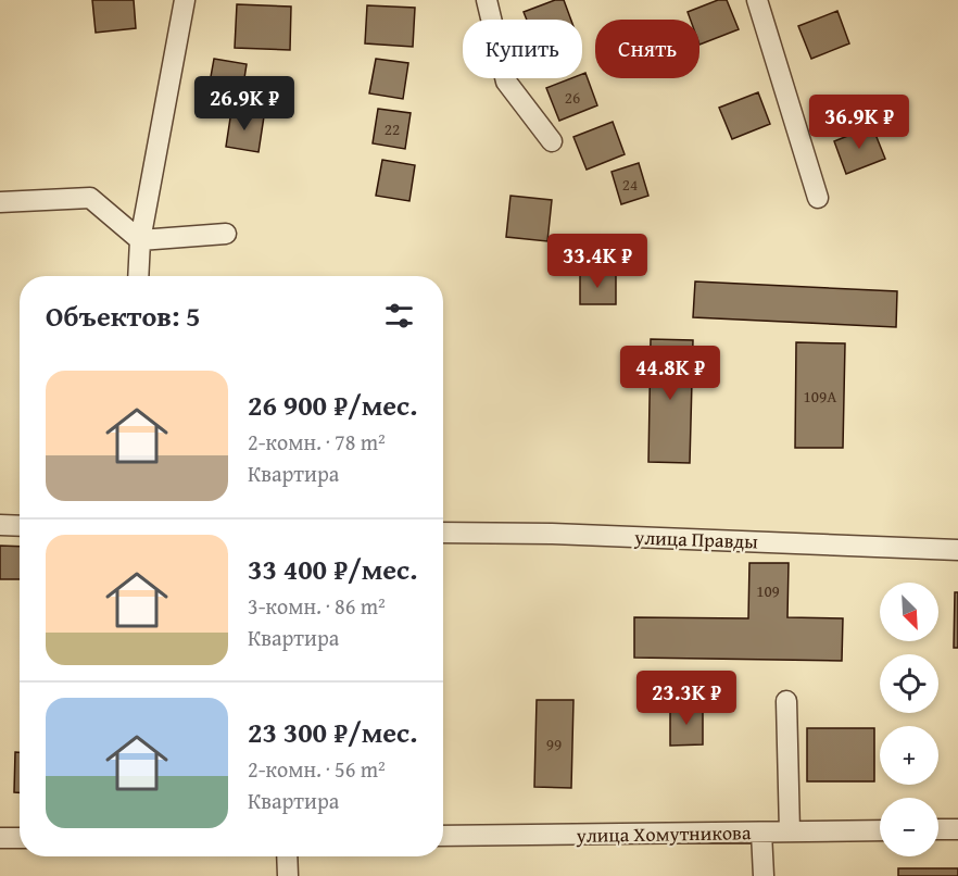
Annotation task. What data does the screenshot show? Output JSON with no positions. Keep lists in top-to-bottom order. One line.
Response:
{"streets":{"street":["улица Правды","улица Хомутникова"]},"house_numbers":["26","22","24","109А","109","99"],"north":"bottom right","page":{"chip":["Купить","Снять"],"price":["26.9K ₽","36.9K ₽","33.4K ₽","44.8K ₽","23.3K ₽"],"heading":"Объектов: 5","list":[{"name":"26 900 ₽/мес.","note":"2-комн. · 78 m² · Квартира"},{"name":"33 400 ₽/мес.","note":"3-комн. · 86 m² · Квартира"},{"name":"23 300 ₽/мес.","note":"2-комн. · 56 m² · Квартира"}],"map_buttons":["+","−"]}}
